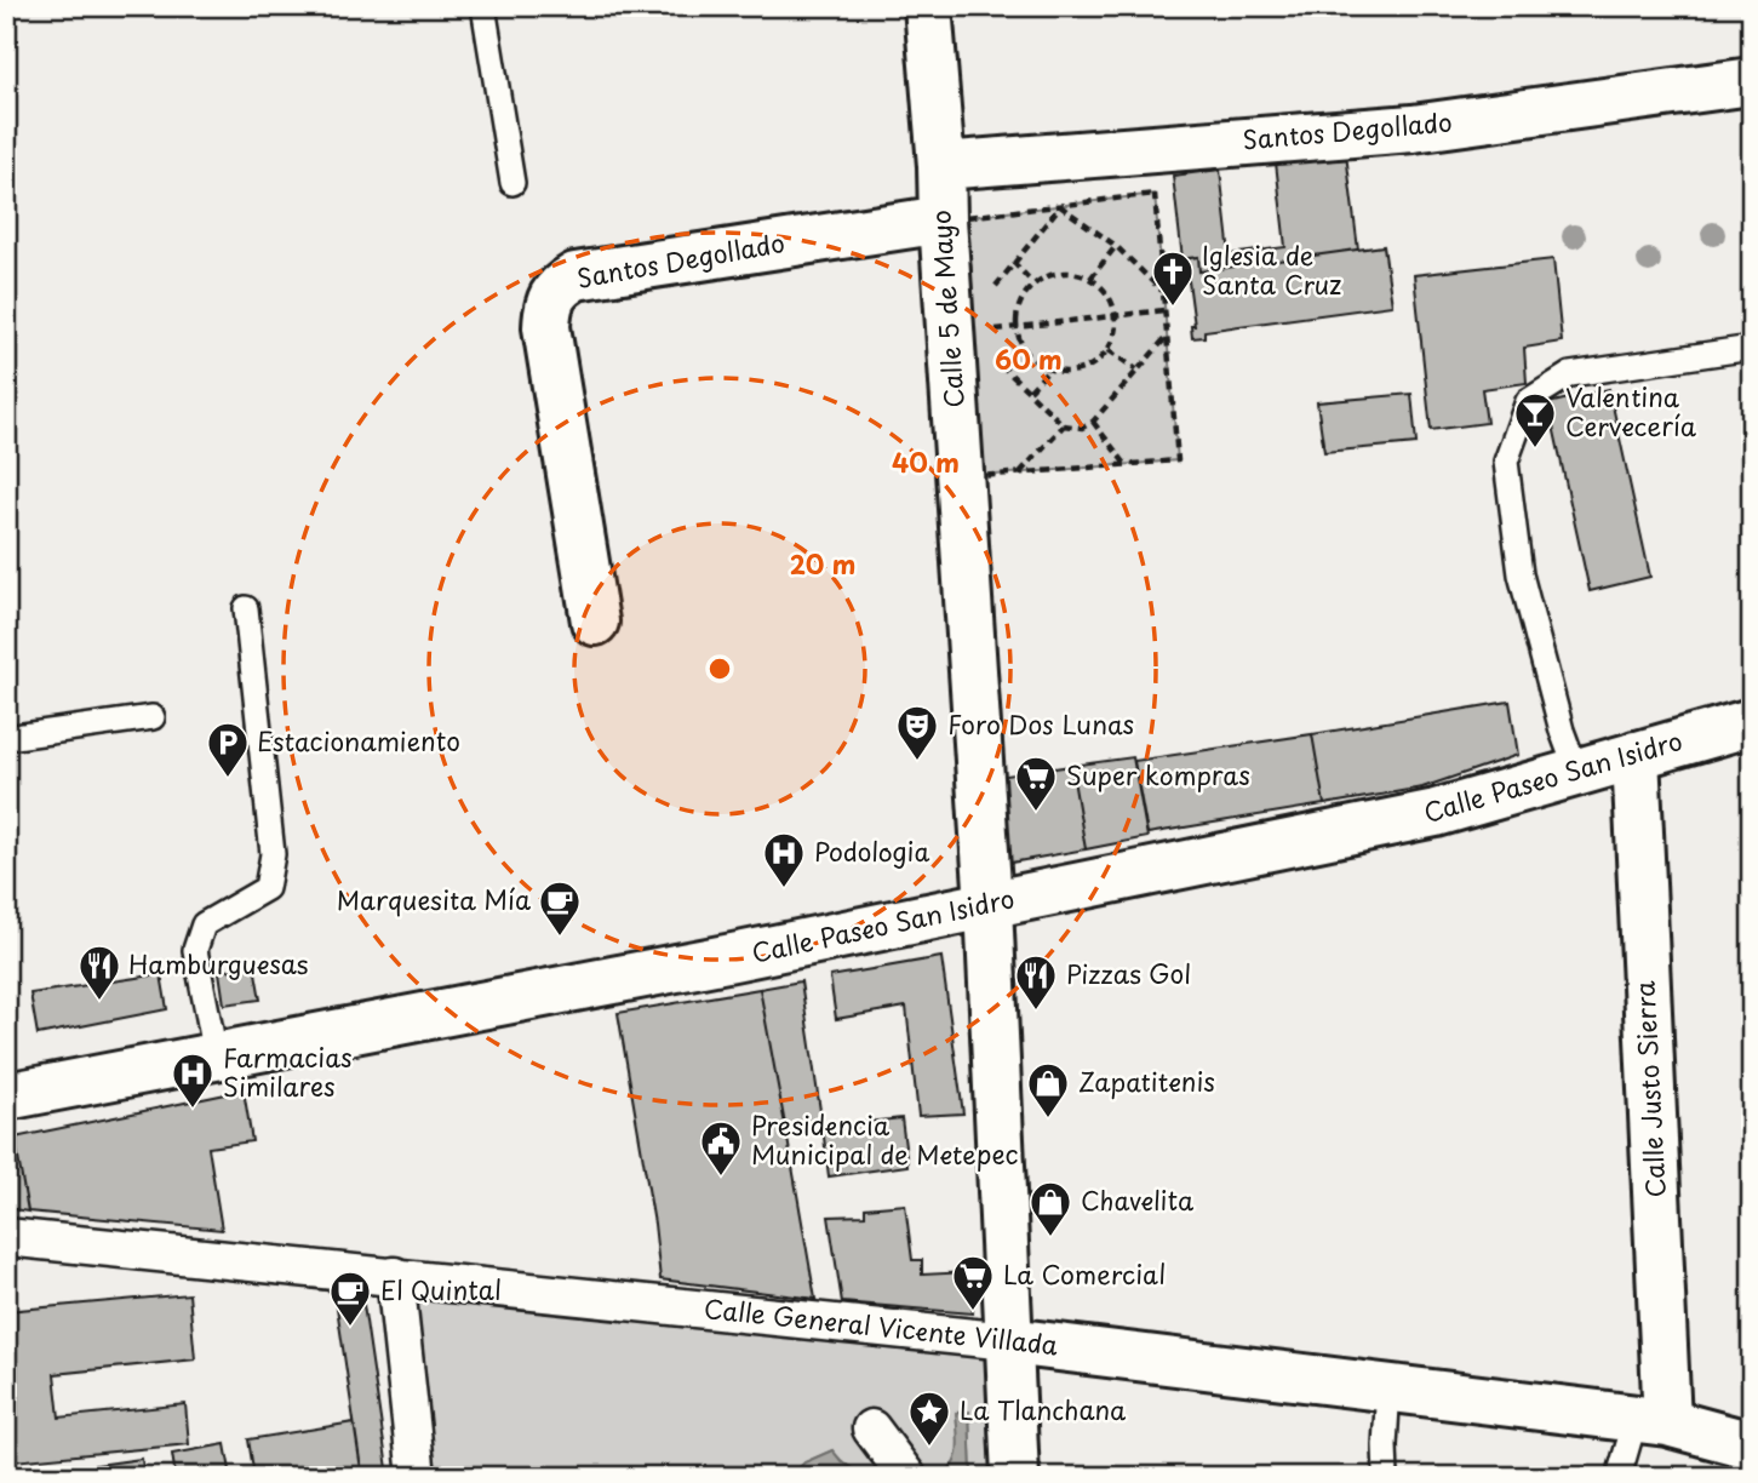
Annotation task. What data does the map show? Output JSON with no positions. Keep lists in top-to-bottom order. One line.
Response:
{"streets":{"street":["Santos Degollado","Calle 5 de Mayo","Calle Paseo San Isidro","Calle Justo Sierra","Calle General Vicente Villada"]},"crossings":[["Santos Degollado","Calle 5 de Mayo"],["Calle 5 de Mayo","Calle Paseo San Isidro"],["Calle 5 de Mayo","Calle General Vicente Villada"],["Calle Paseo San Isidro","Calle Justo Sierra"],["Calle Justo Sierra","Calle General Vicente Villada"]],"places":{"church":["Iglesia de Santa Cruz"],"bar":["Valentina Cervecería"],"theatre":["Foro Dos Lunas"],"parking":["Estacionamiento"],"supermarket":["Super kompras","La Comercial"],"hospital":["Podologia","Farmacias Similares"],"cafe":["Marquesita Mía","El Quintal"],"restaurant":["Hamburguesas","Pizzas Gol"],"shop":["Zapatitenis","Chavelita"],"public building":["Presidencia Municipal de Metepec"],"place":["La Tlanchana"]},"rings":["60 m","40 m","20 m"]}
